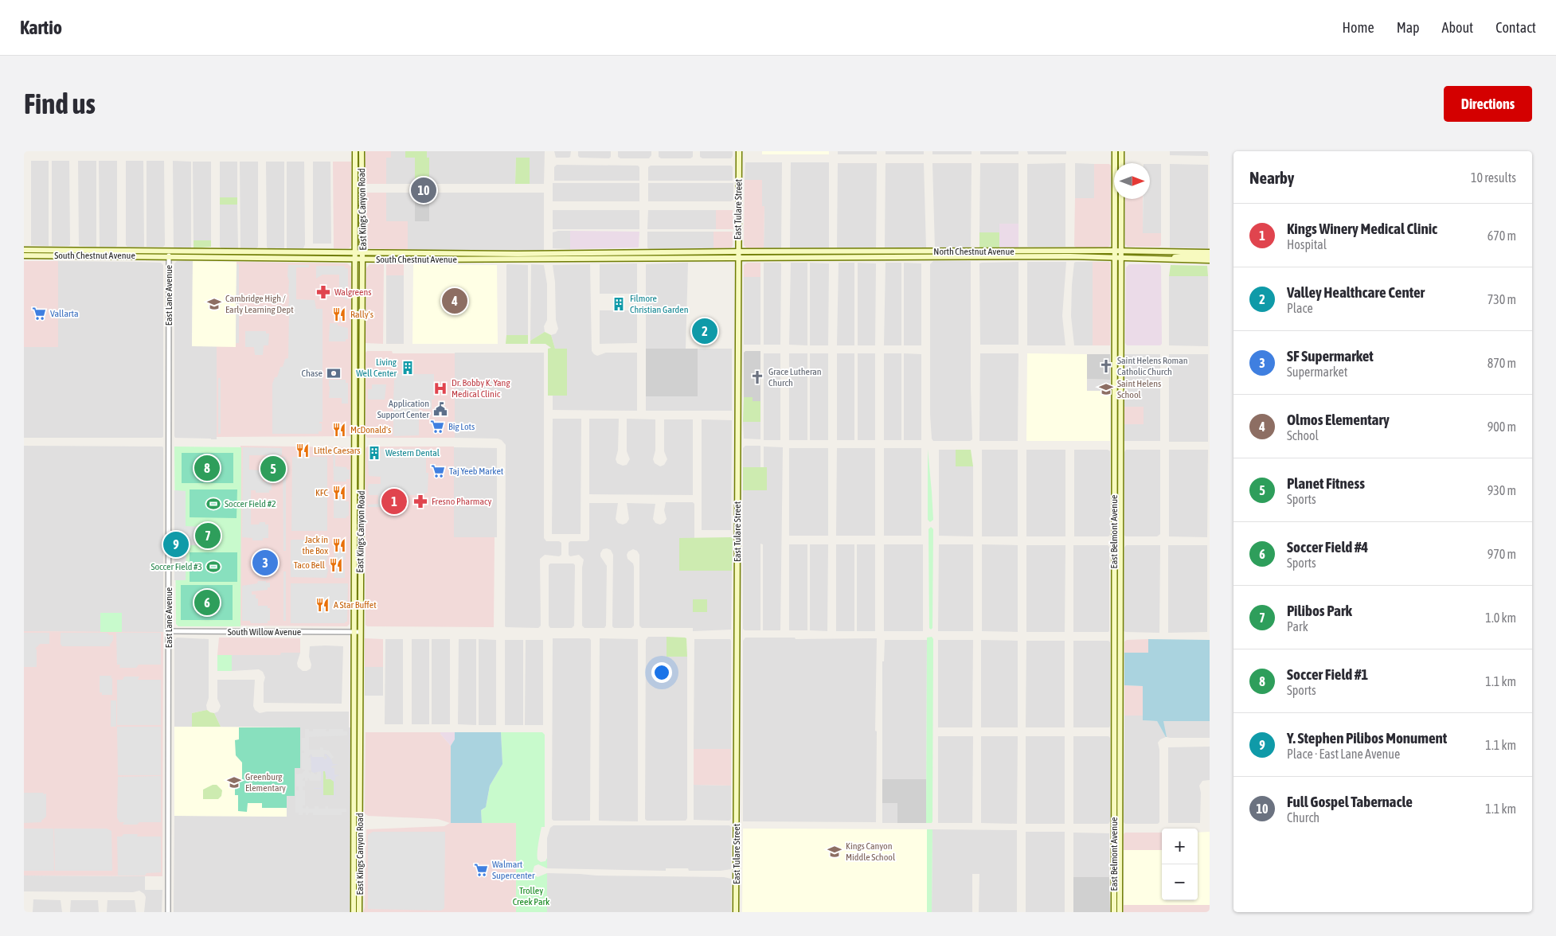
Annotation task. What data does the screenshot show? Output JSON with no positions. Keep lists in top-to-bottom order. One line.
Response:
{"streets":{"main road":["East Kings Canyon Road","East Tulare Street","North Chestnut Avenue","South Chestnut Avenue","East Belmont Avenue"],"street":["East Lane Avenue","South Willow Avenue"]},"crossings":[["East Kings Canyon Road","South Chestnut Avenue"],["East Kings Canyon Road","South Willow Avenue"],["East Tulare Street","North Chestnut Avenue"],["East Tulare Street","South Chestnut Avenue"],["North Chestnut Avenue","South Chestnut Avenue"],["North Chestnut Avenue","East Belmont Avenue"],["South Chestnut Avenue","East Lane Avenue"],["East Lane Avenue","South Willow Avenue"]],"parks":["Trolley Creek Park"],"places":{"pharmacy":["Walgreens","Fresno Pharmacy"],"school or university":["Cambridge High / Early Learning Dept","Saint Helens School","Greenburg Elementary","Kings Canyon Middle School"],"building":["Filmore Christian Garden","Living Well Center","Western Dental"],"supermarket":["Vallarta","Big Lots","Taj Yeeb Market","Walmart Supercenter"],"restaurant":["Rally's","McDonald's","Little Caesars","KFC","Jack in the Box","Taco Bell","A Star Buffet"],"church":["Saint Helens Roman Catholic Church","Grace Lutheran Church"],"bank":["Chase"],"hospital":["Dr. Bobby K. Yang Medical Clinic"],"public building":["Application Support Center"],"sports":["Soccer Field #2","Soccer Field #3"]},"north":"right","page":{"header":"Kartio","nav":["Home","Map","About","Contact"],"buttons":"Directions","title":"Find us","heading":["Nearby","10 results"],"pins":["10","4","2","8","5","1","7","9","3","6"],"list":[{"mark":"1","name":"Kings Winery Medical Clinic","note":"Hospital","value":"670 m"},{"mark":"2","name":"Valley Healthcare Center","note":"Place","value":"730 m"},{"mark":"3","name":"SF Supermarket","note":"Supermarket","value":"870 m"},{"mark":"4","name":"Olmos Elementary","note":"School","value":"900 m"},{"mark":"5","name":"Planet Fitness","note":"Sports","value":"930 m"},{"mark":"6","name":"Soccer Field #4","note":"Sports","value":"970 m"},{"mark":"7","name":"Pilibos Park","note":"Park","value":"1.0 km"},{"mark":"8","name":"Soccer Field #1","note":"Sports","value":"1.1 km"},{"mark":"9","name":"Y. Stephen Pilibos Monument","note":"Place · East Lane Avenue","value":"1.1 km"},{"mark":"10","name":"Full Gospel Tabernacle","note":"Church","value":"1.1 km"}],"map_buttons":["+","−"]}}
